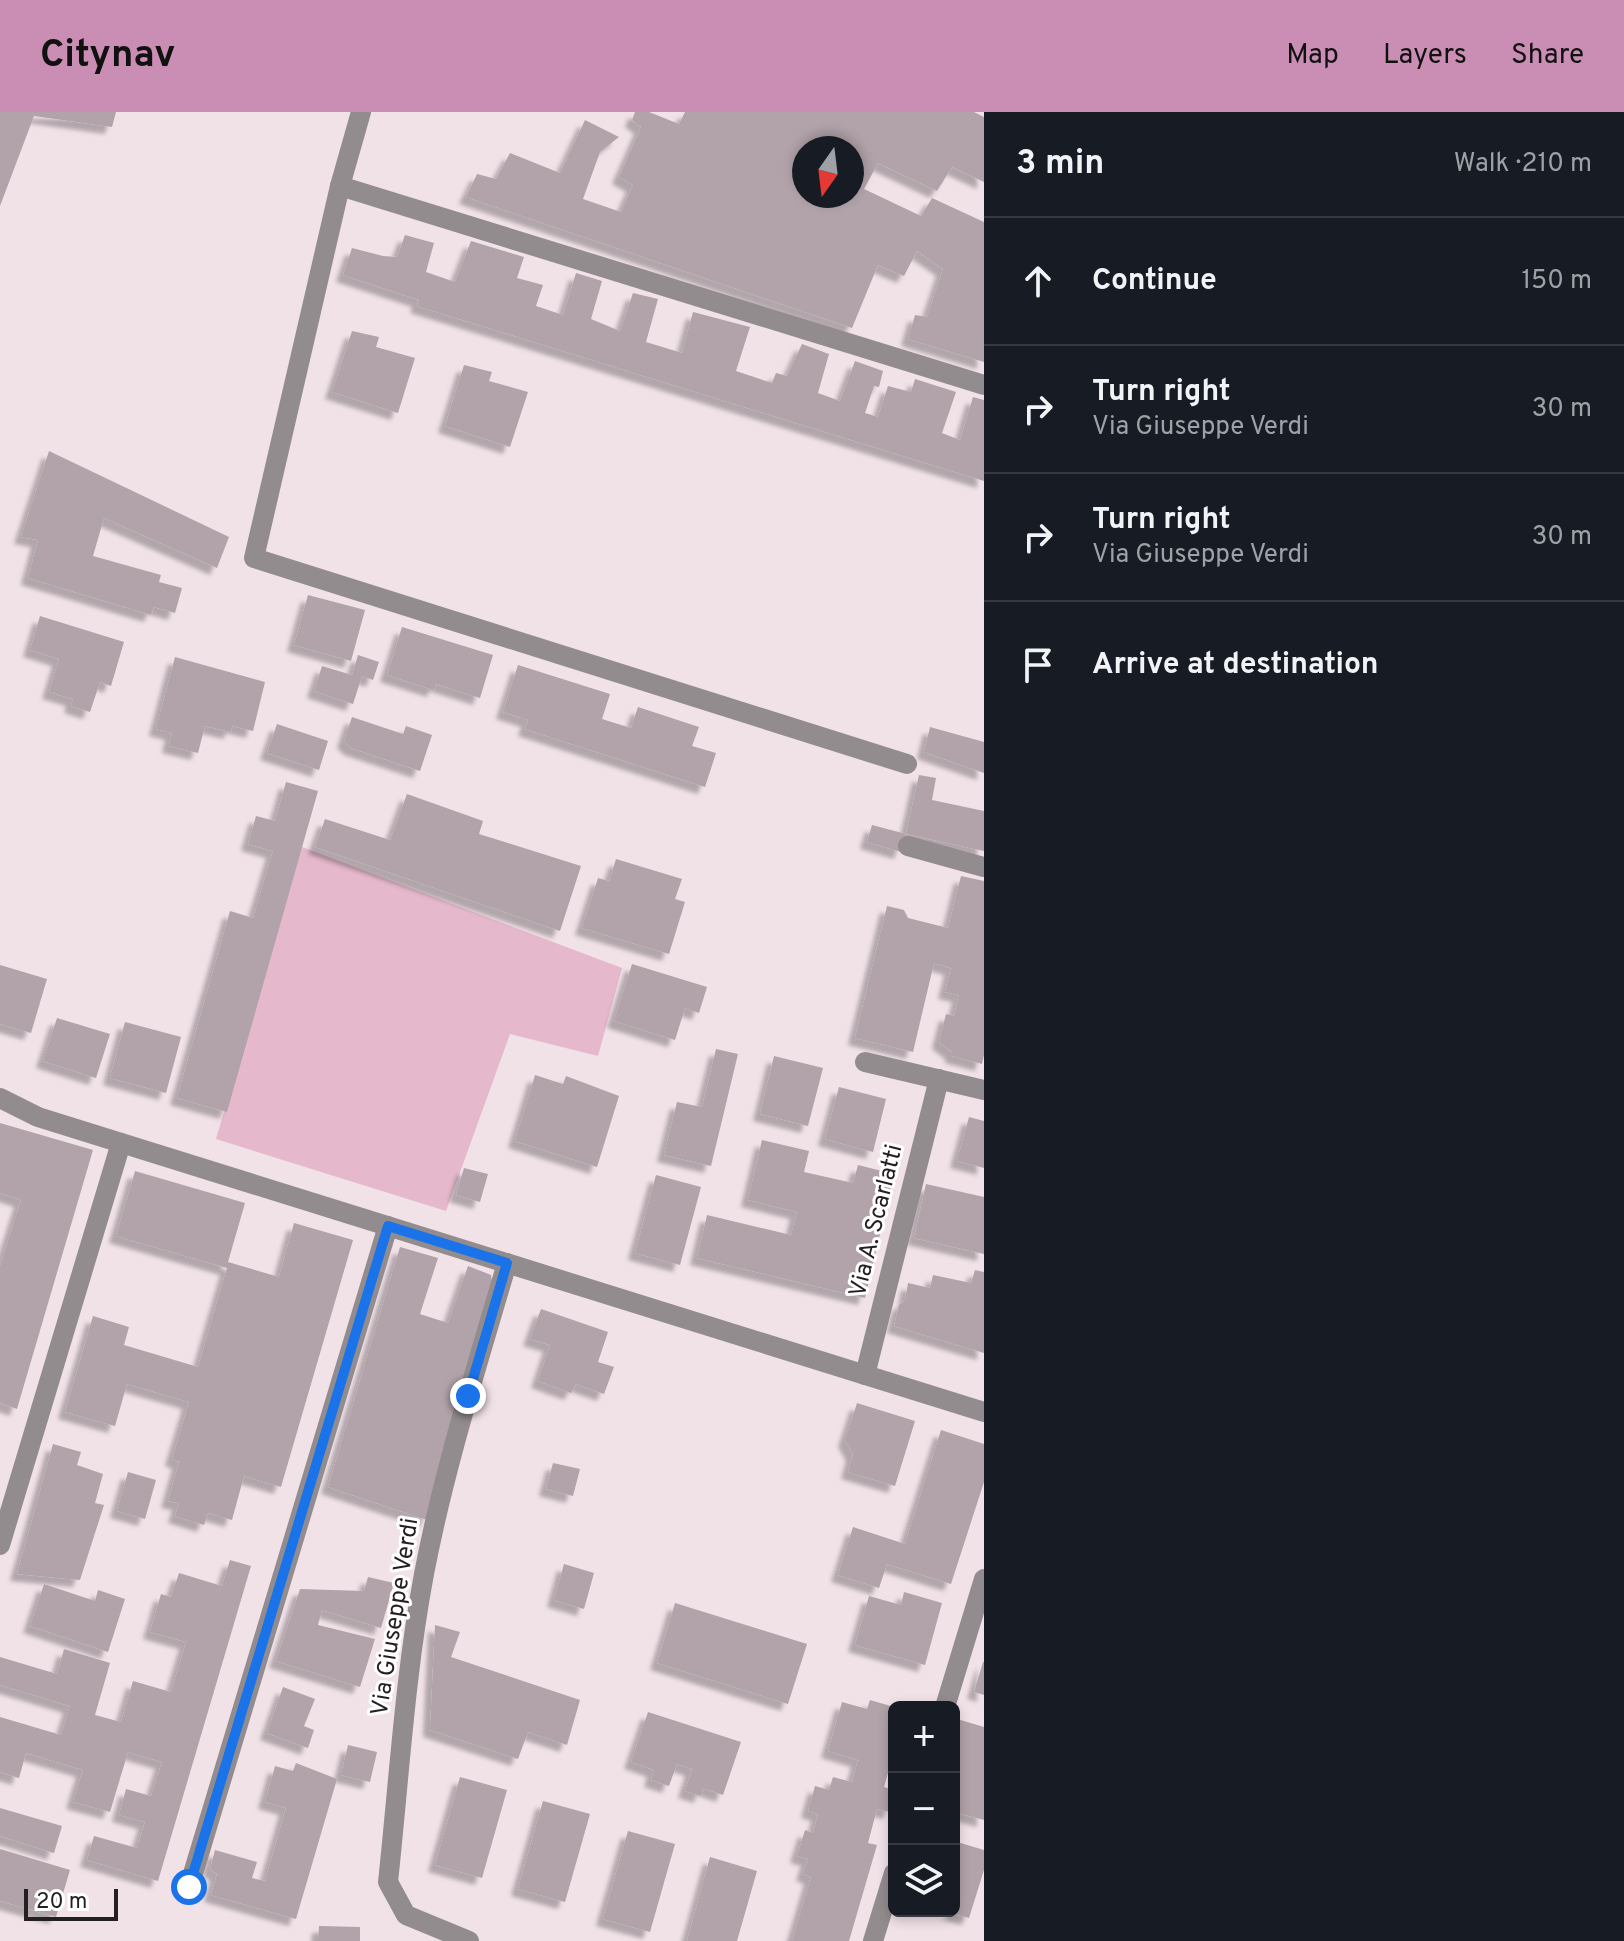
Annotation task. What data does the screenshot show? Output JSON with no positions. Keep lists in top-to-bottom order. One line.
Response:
{"streets":{"street":["Via A. Scarlatti","Via Giuseppe Verdi"]},"scale_bar":"20 m","north":"bottom","page":{"header":"Citynav","nav":["Map","Layers","Share"],"heading":["3 min","Walk · 210 m"],"list":[["Continue","150 m"],["Turn right","Via Giuseppe Verdi","30 m"],["Turn right","Via Giuseppe Verdi","30 m"],"Arrive at destination"],"map_buttons":["+","−"],"scale":"20 m"}}
